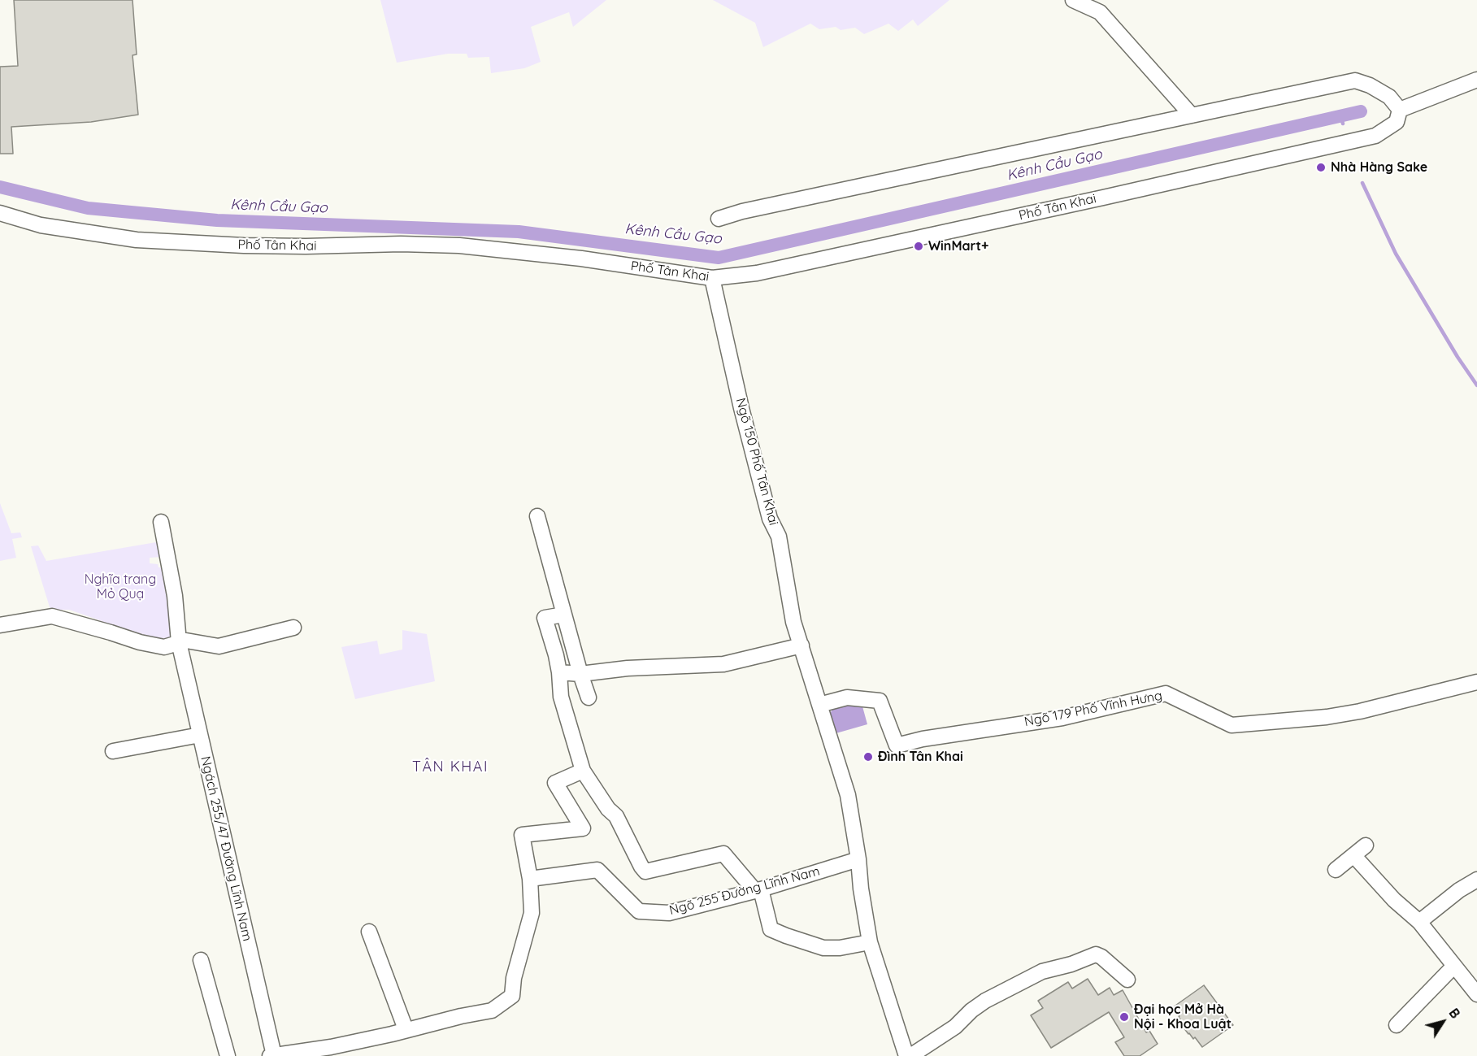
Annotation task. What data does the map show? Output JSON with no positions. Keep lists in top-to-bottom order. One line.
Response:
{"streets":{"street":["Phố Tân Khai","Ngõ 150 Phố Tân Khai","Ngõ 179 Phố Vĩnh Hưng","Ngách 255/47 Đường Lĩnh Nam","Ngõ 255 Đường Lĩnh Nam"]},"crossings":[["Phố Tân Khai","Ngõ 150 Phố Tân Khai"]],"districts":["TÂN KHAI"],"water":["Kênh Cầu Gạo"],"parks":["Nghĩa trang Mỏ Quạ"],"places":["Nhà Hàng Sake","WinMart+","Đình Tân Khai","Đại học Mở Hà Nội - Khoa Luật"],"north":"top right"}
